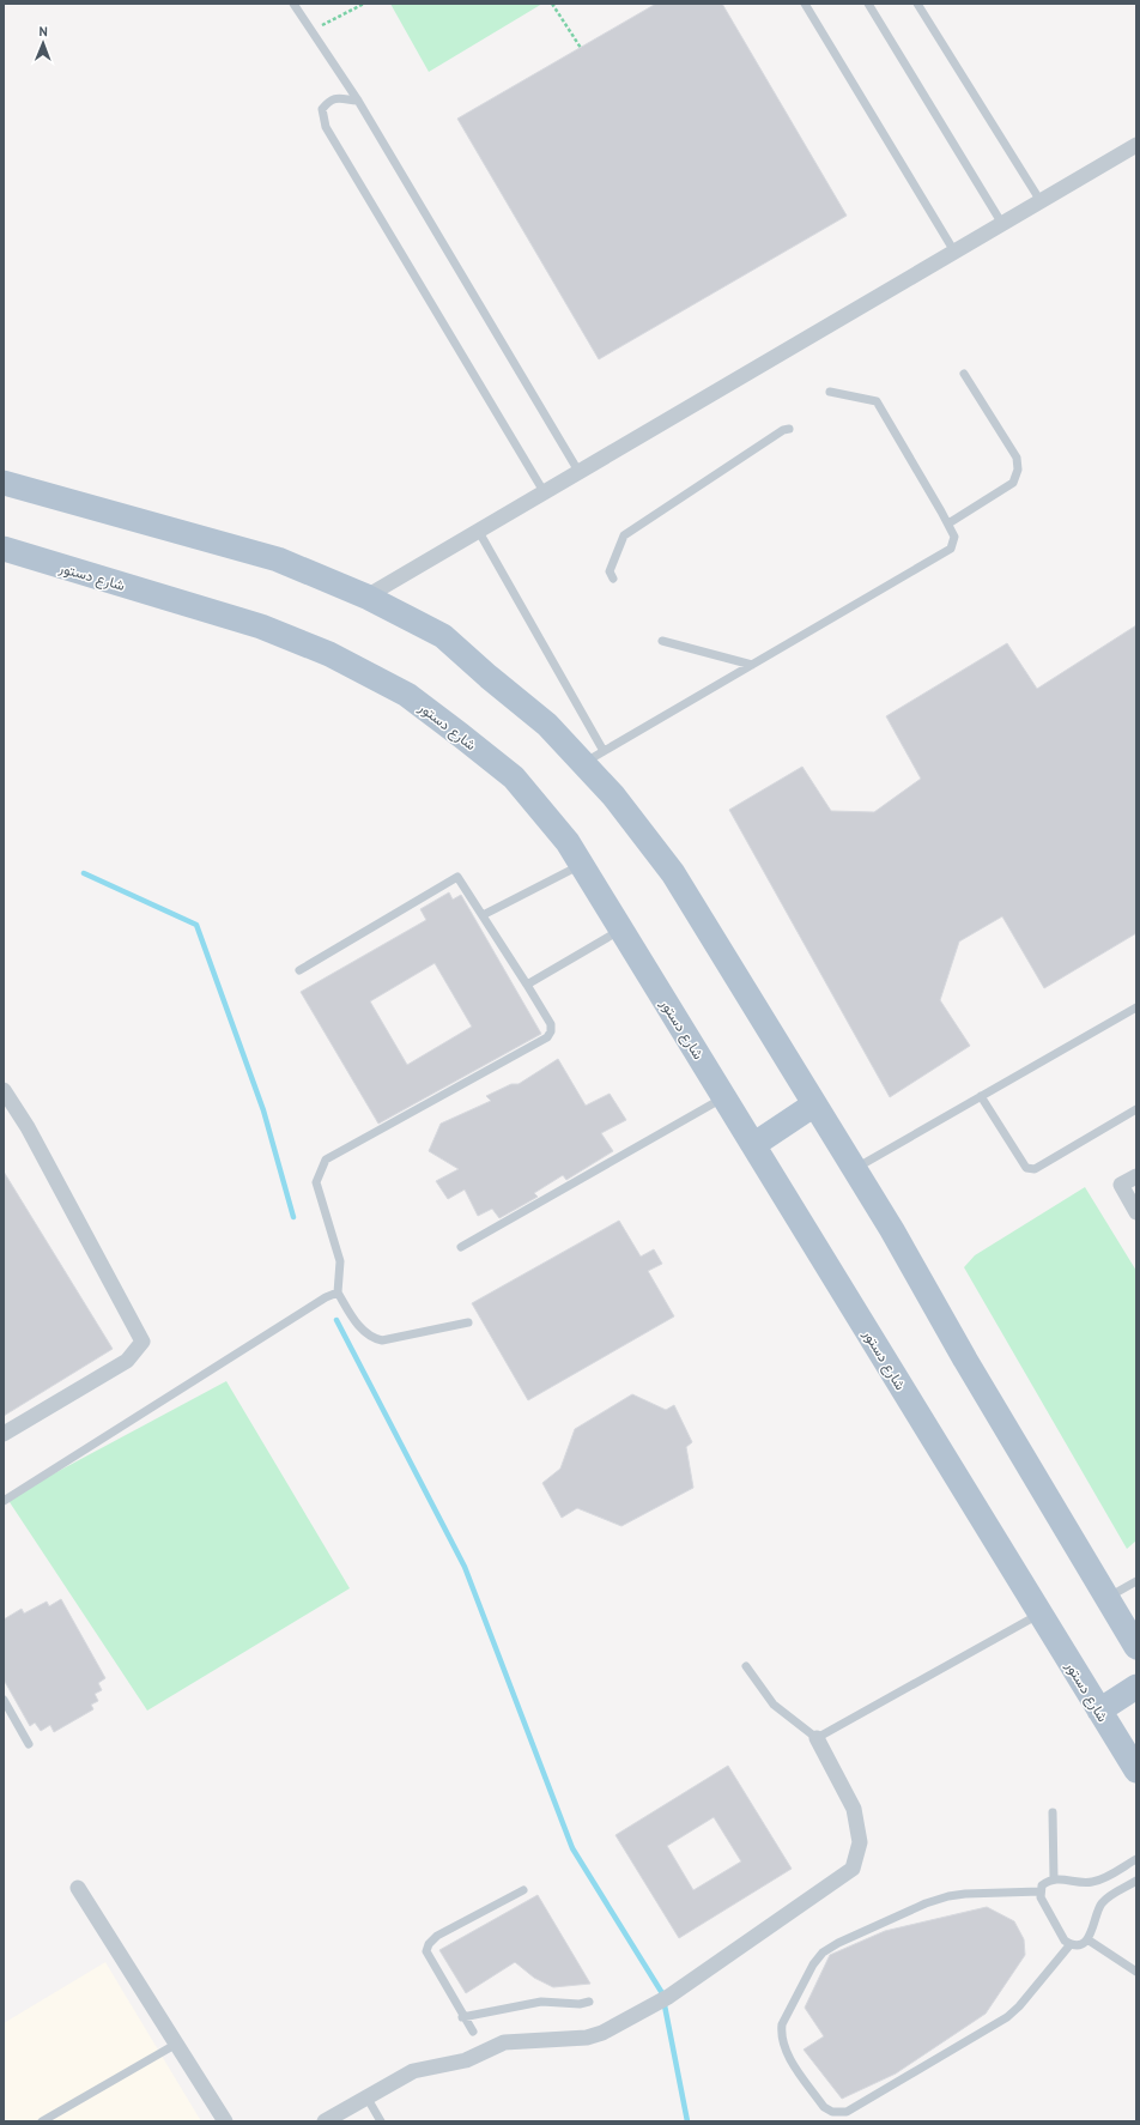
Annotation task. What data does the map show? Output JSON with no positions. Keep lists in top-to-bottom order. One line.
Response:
{"streets":{"main road":["شارع دستور"]},"north":"top"}
